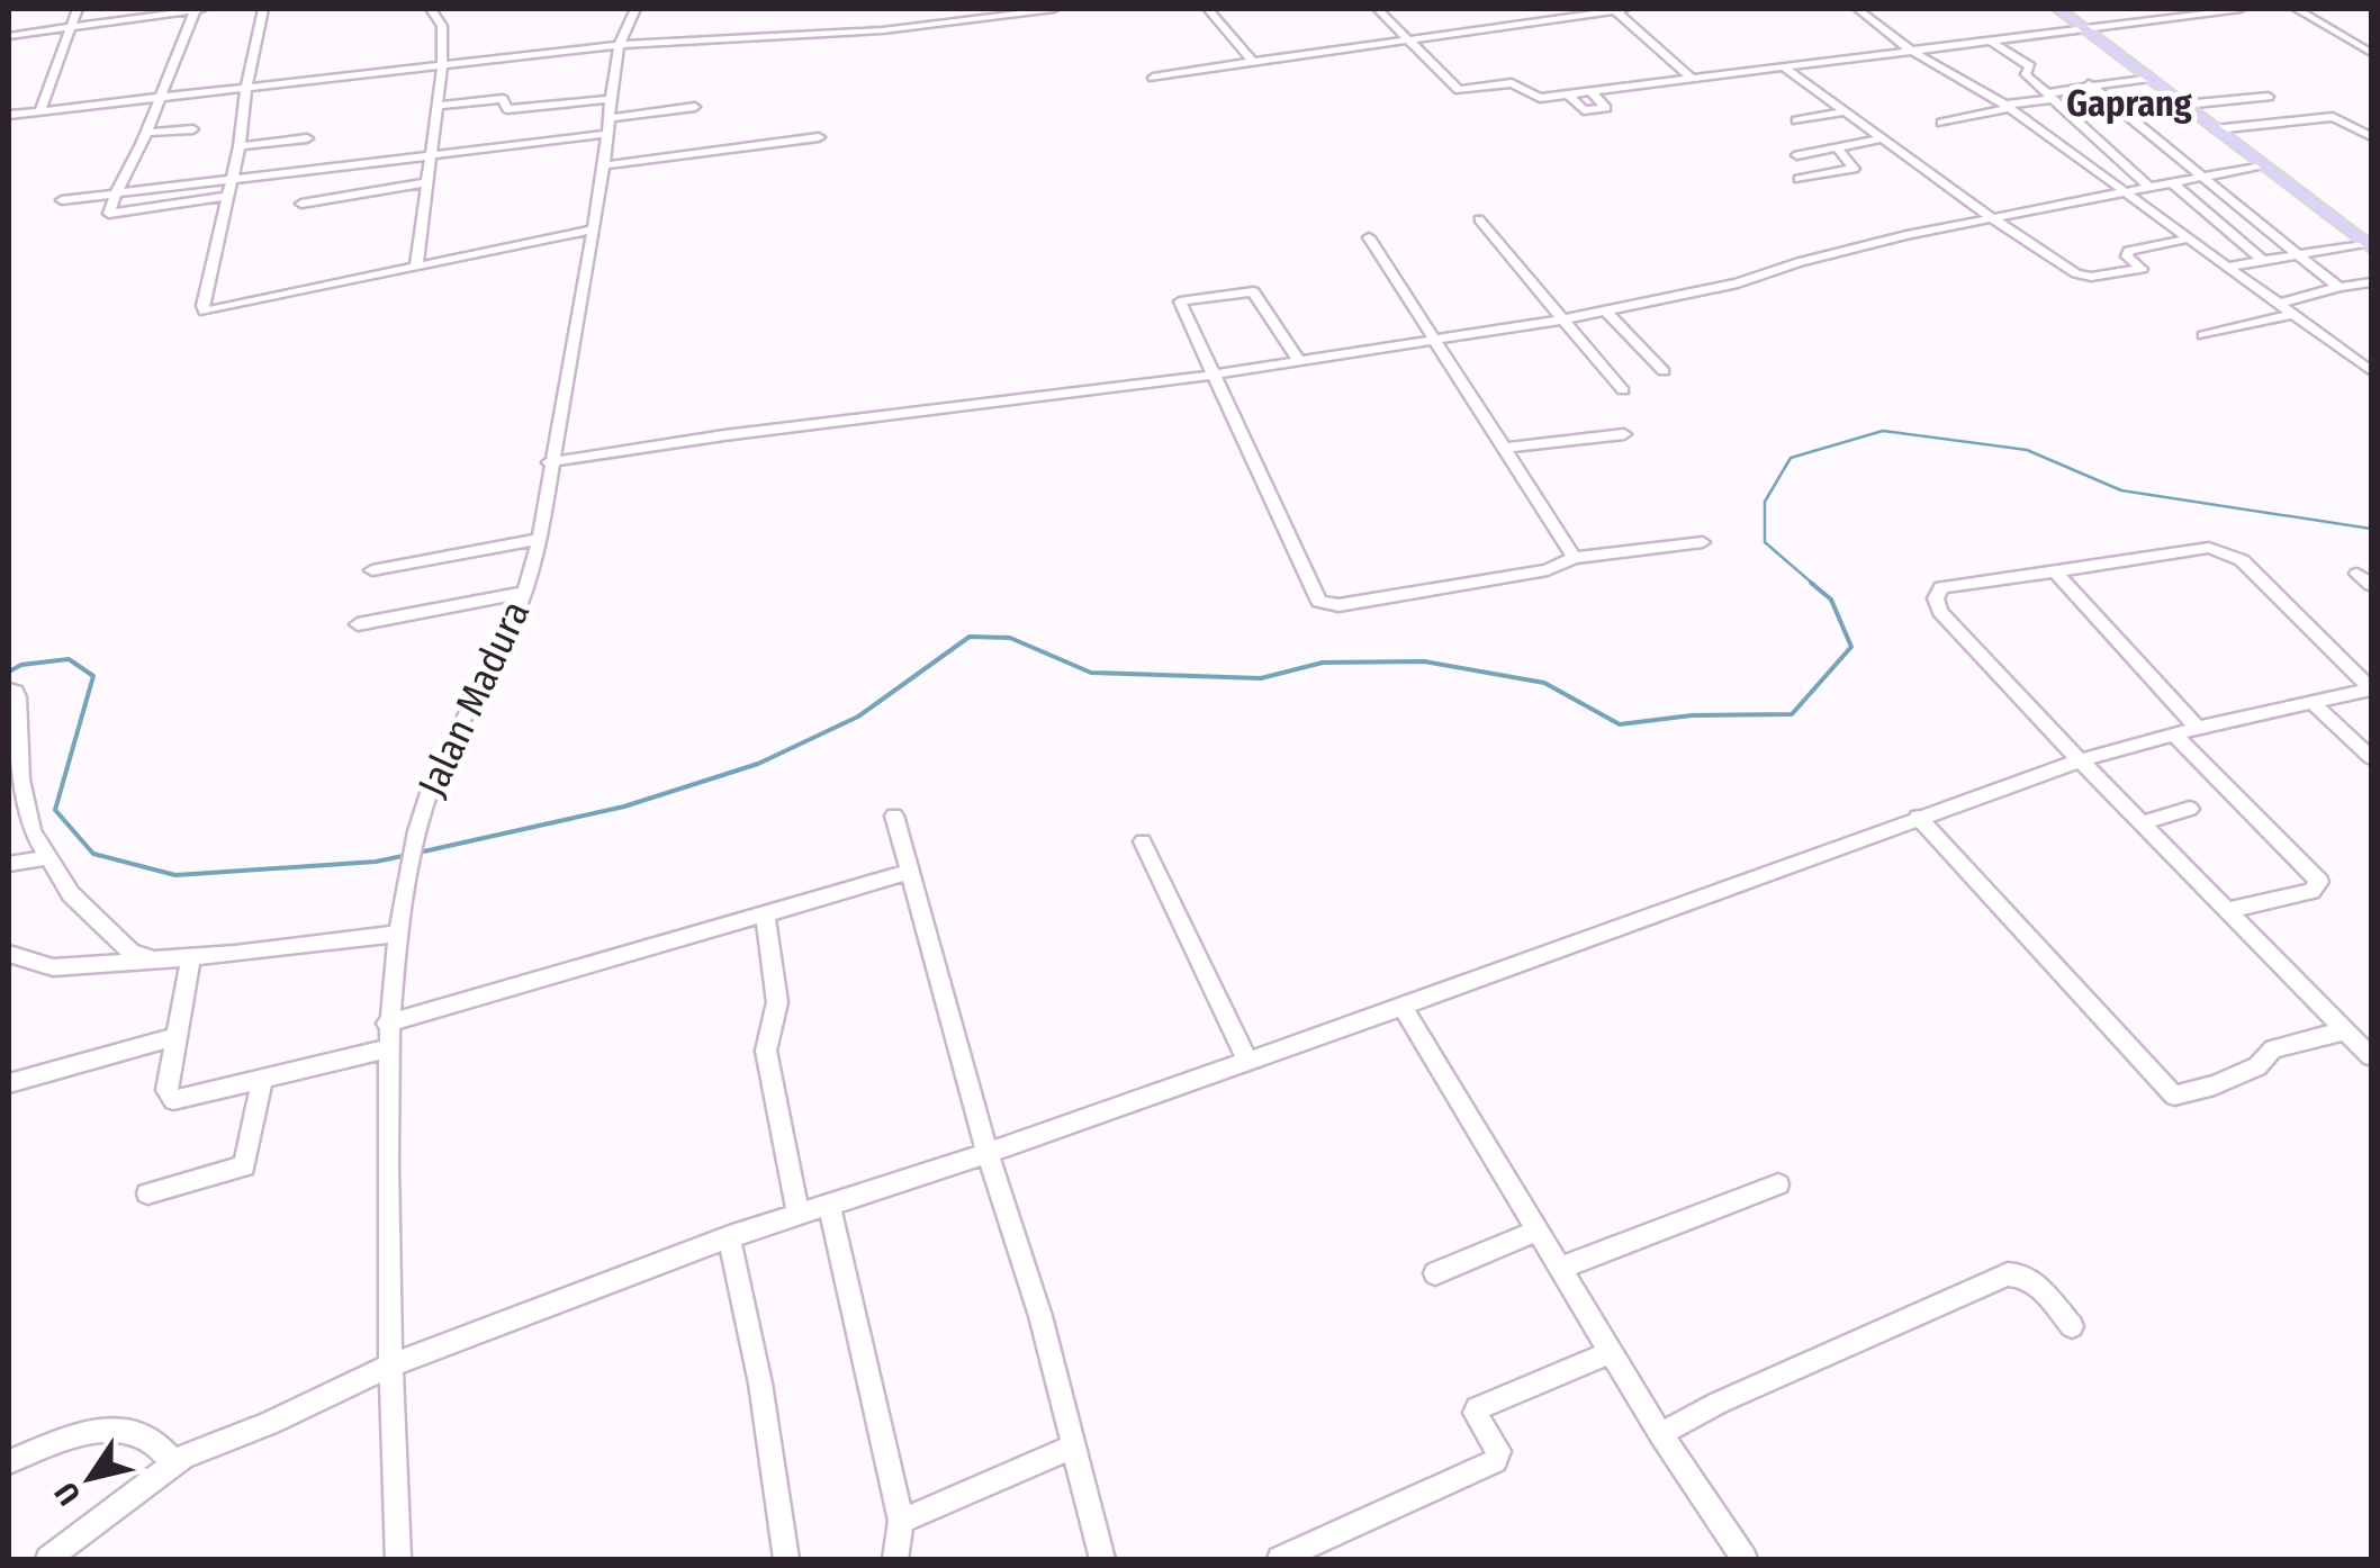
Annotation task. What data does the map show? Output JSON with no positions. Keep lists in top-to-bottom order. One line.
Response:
{"streets":{"street":["Jalan Madura"]},"districts":["Gaprang"],"north":"bottom left"}
